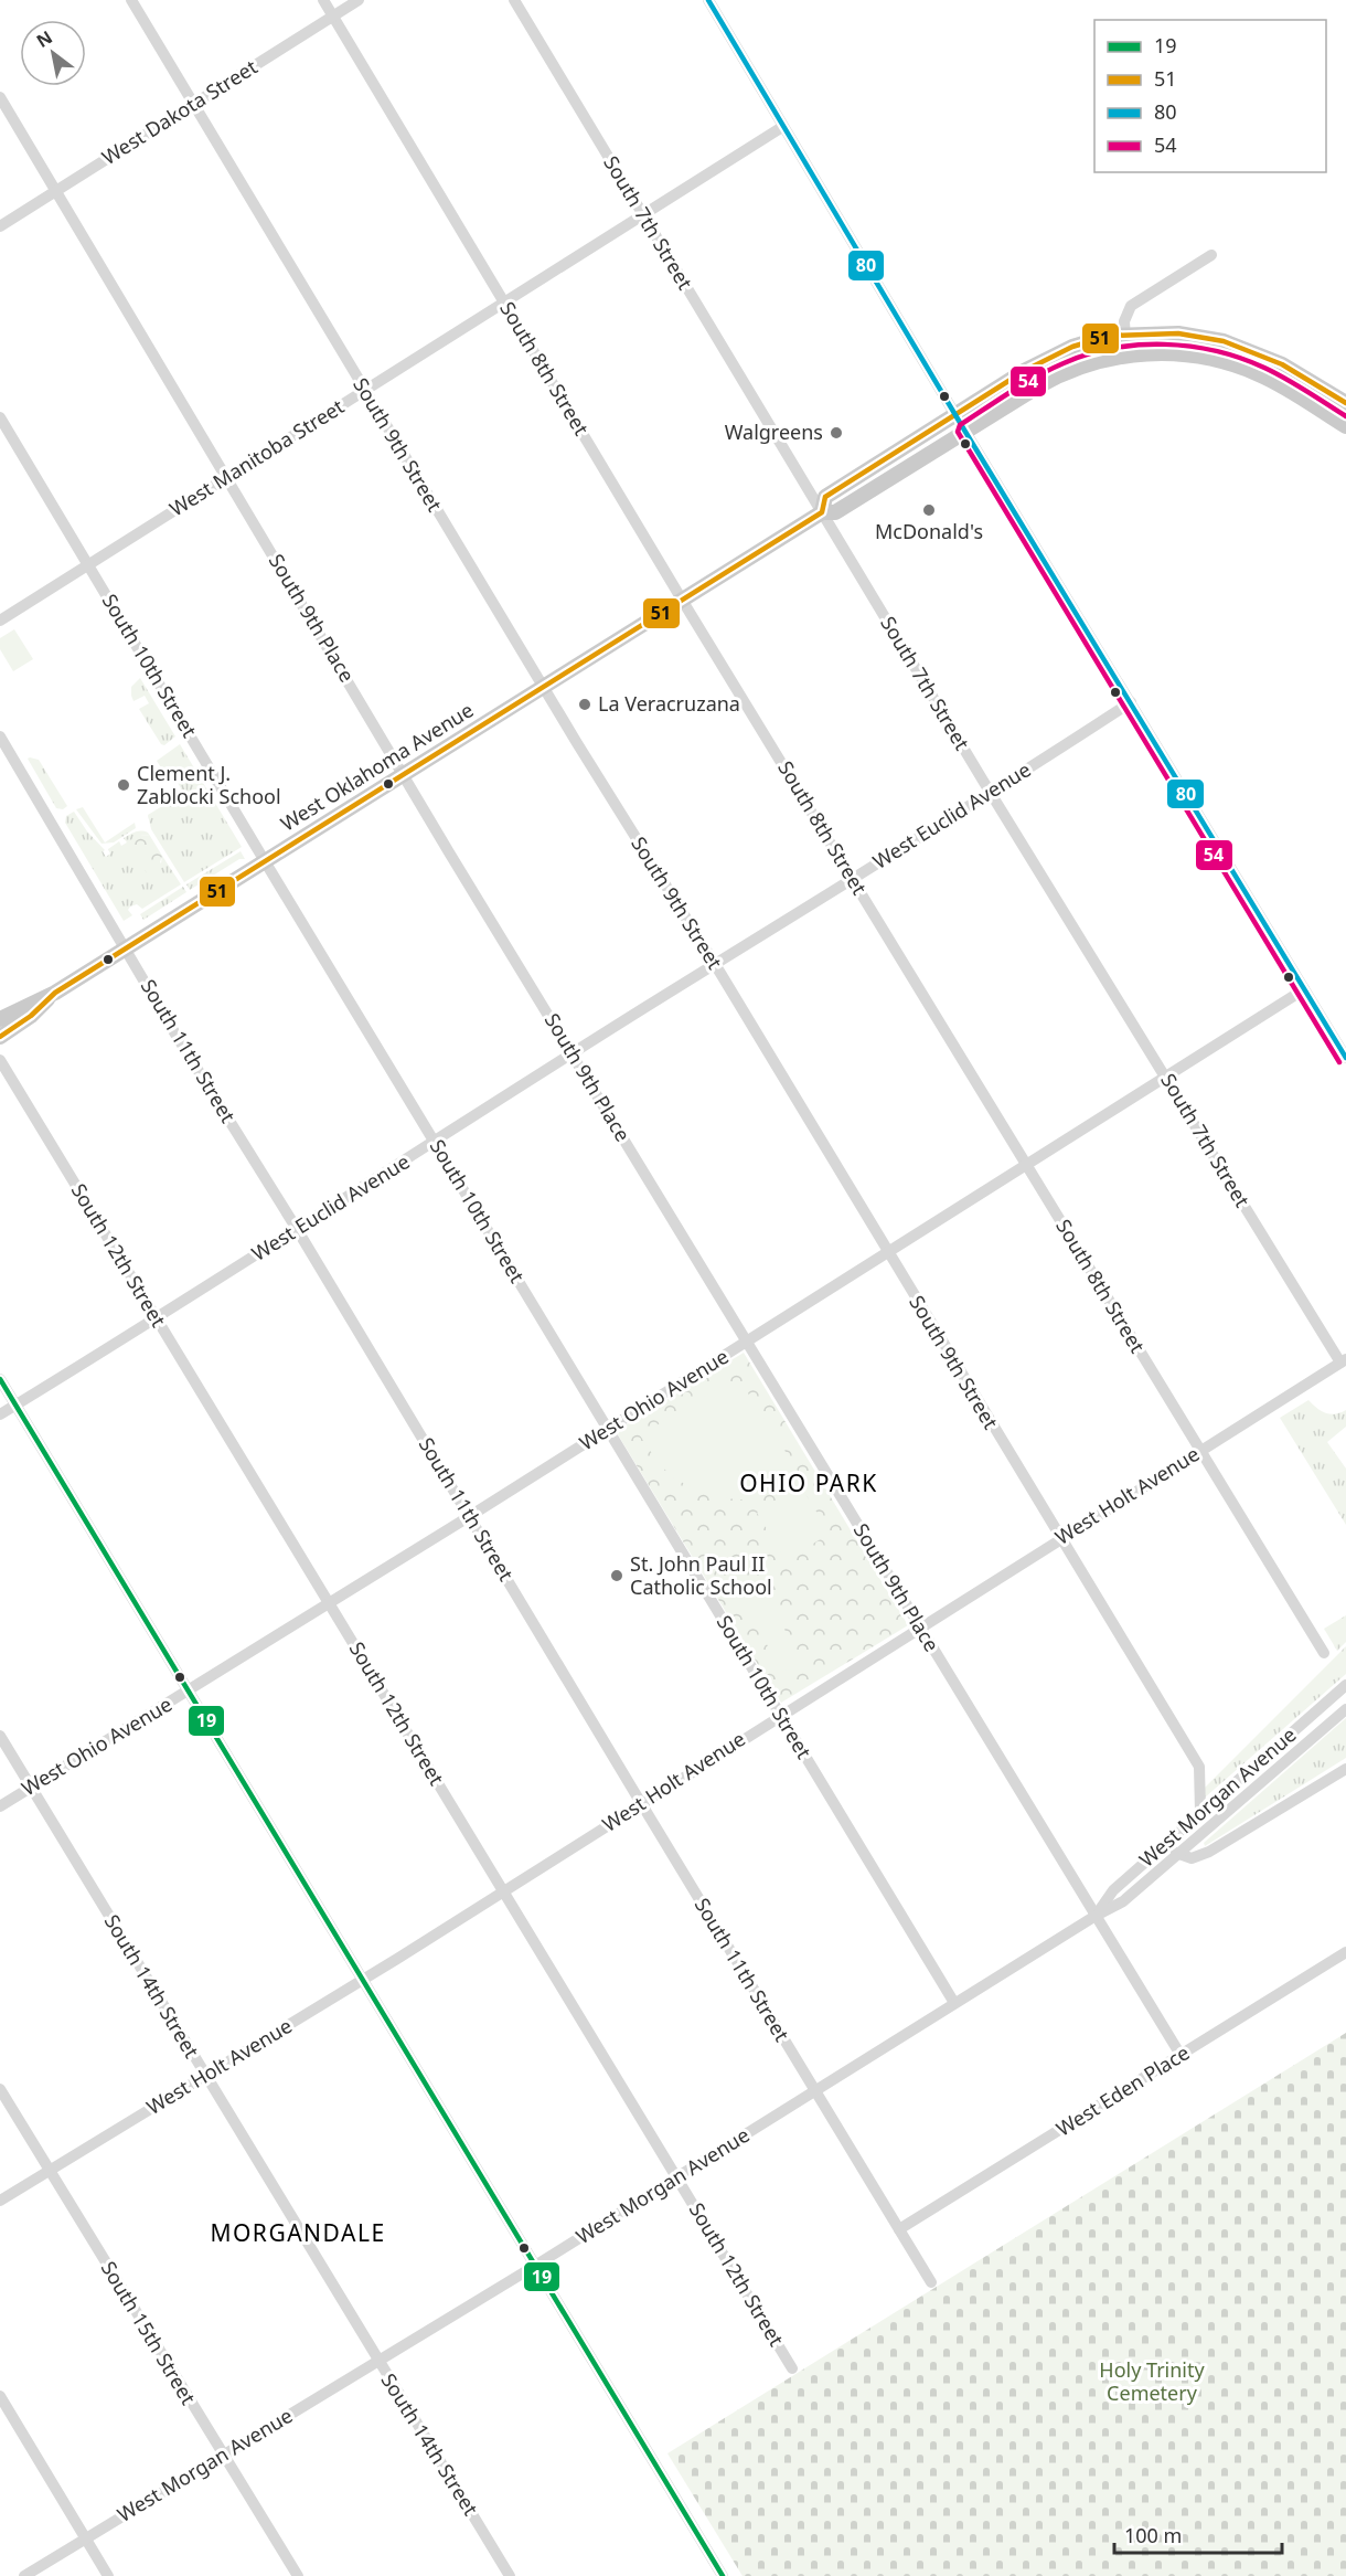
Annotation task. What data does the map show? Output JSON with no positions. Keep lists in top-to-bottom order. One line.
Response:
{"streets":{"main road":["West Oklahoma Avenue"],"street":["West Dakota Street","South 7th Street","South 8th Street","South 9th Street","West Manitoba Street","South 9th Place","South 10th Street","West Euclid Avenue","South 11th Street","South 12th Street","West Ohio Avenue","West Holt Avenue","West Morgan Avenue","South 14th Street","West Eden Place","South 15th Street"]},"crossings":[["West Dakota Street","South 8th Street"],["West Dakota Street","South 9th Street"],["West Dakota Street","South 9th Place"],["South 7th Street","West Manitoba Street"],["South 7th Street","West Oklahoma Avenue"],["South 7th Street","West Euclid Avenue"],["South 7th Street","West Ohio Avenue"],["South 7th Street","West Holt Avenue"],["South 8th Street","West Manitoba Street"],["South 8th Street","West Oklahoma Avenue"],["South 8th Street","West Euclid Avenue"],["South 8th Street","West Ohio Avenue"],["South 8th Street","West Holt Avenue"],["South 9th Street","West Manitoba Street"],["South 9th Street","West Oklahoma Avenue"],["South 9th Street","West Euclid Avenue"],["South 9th Street","West Ohio Avenue"],["South 9th Street","West Holt Avenue"],["South 9th Street","West Morgan Avenue"],["West Manitoba Street","South 9th Place"],["West Manitoba Street","South 10th Street"],["South 9th Place","West Oklahoma Avenue"],["South 9th Place","West Euclid Avenue"],["South 9th Place","West Ohio Avenue"],["South 9th Place","West Holt Avenue"],["South 9th Place","West Morgan Avenue"],["South 9th Place","West Eden Place"],["South 10th Street","West Oklahoma Avenue"],["South 10th Street","West Euclid Avenue"],["South 10th Street","West Ohio Avenue"],["South 10th Street","West Holt Avenue"],["South 10th Street","West Morgan Avenue"],["West Oklahoma Avenue","South 11th Street"],["West Euclid Avenue","South 11th Street"],["West Euclid Avenue","South 12th Street"],["South 11th Street","West Ohio Avenue"],["South 11th Street","West Holt Avenue"],["South 11th Street","West Morgan Avenue"],["South 11th Street","West Eden Place"],["South 12th Street","West Ohio Avenue"],["South 12th Street","West Holt Avenue"],["South 12th Street","West Morgan Avenue"],["West Ohio Avenue","South 14th Street"],["West Holt Avenue","South 14th Street"],["West Holt Avenue","South 15th Street"],["West Morgan Avenue","South 14th Street"],["West Morgan Avenue","South 15th Street"]],"districts":["OHIO PARK","MORGANDALE"],"parks":["Holy Trinity Cemetery"],"places":["Walgreens","McDonald's","La Veracruzana","Clement J. Zablocki School","St. John Paul II Catholic School"],"lines":["transit line 80","transit line 51","transit line 54","transit line 19"],"legend":["19","51","80","54"],"scale_bar":"100 m","north":"top left"}
